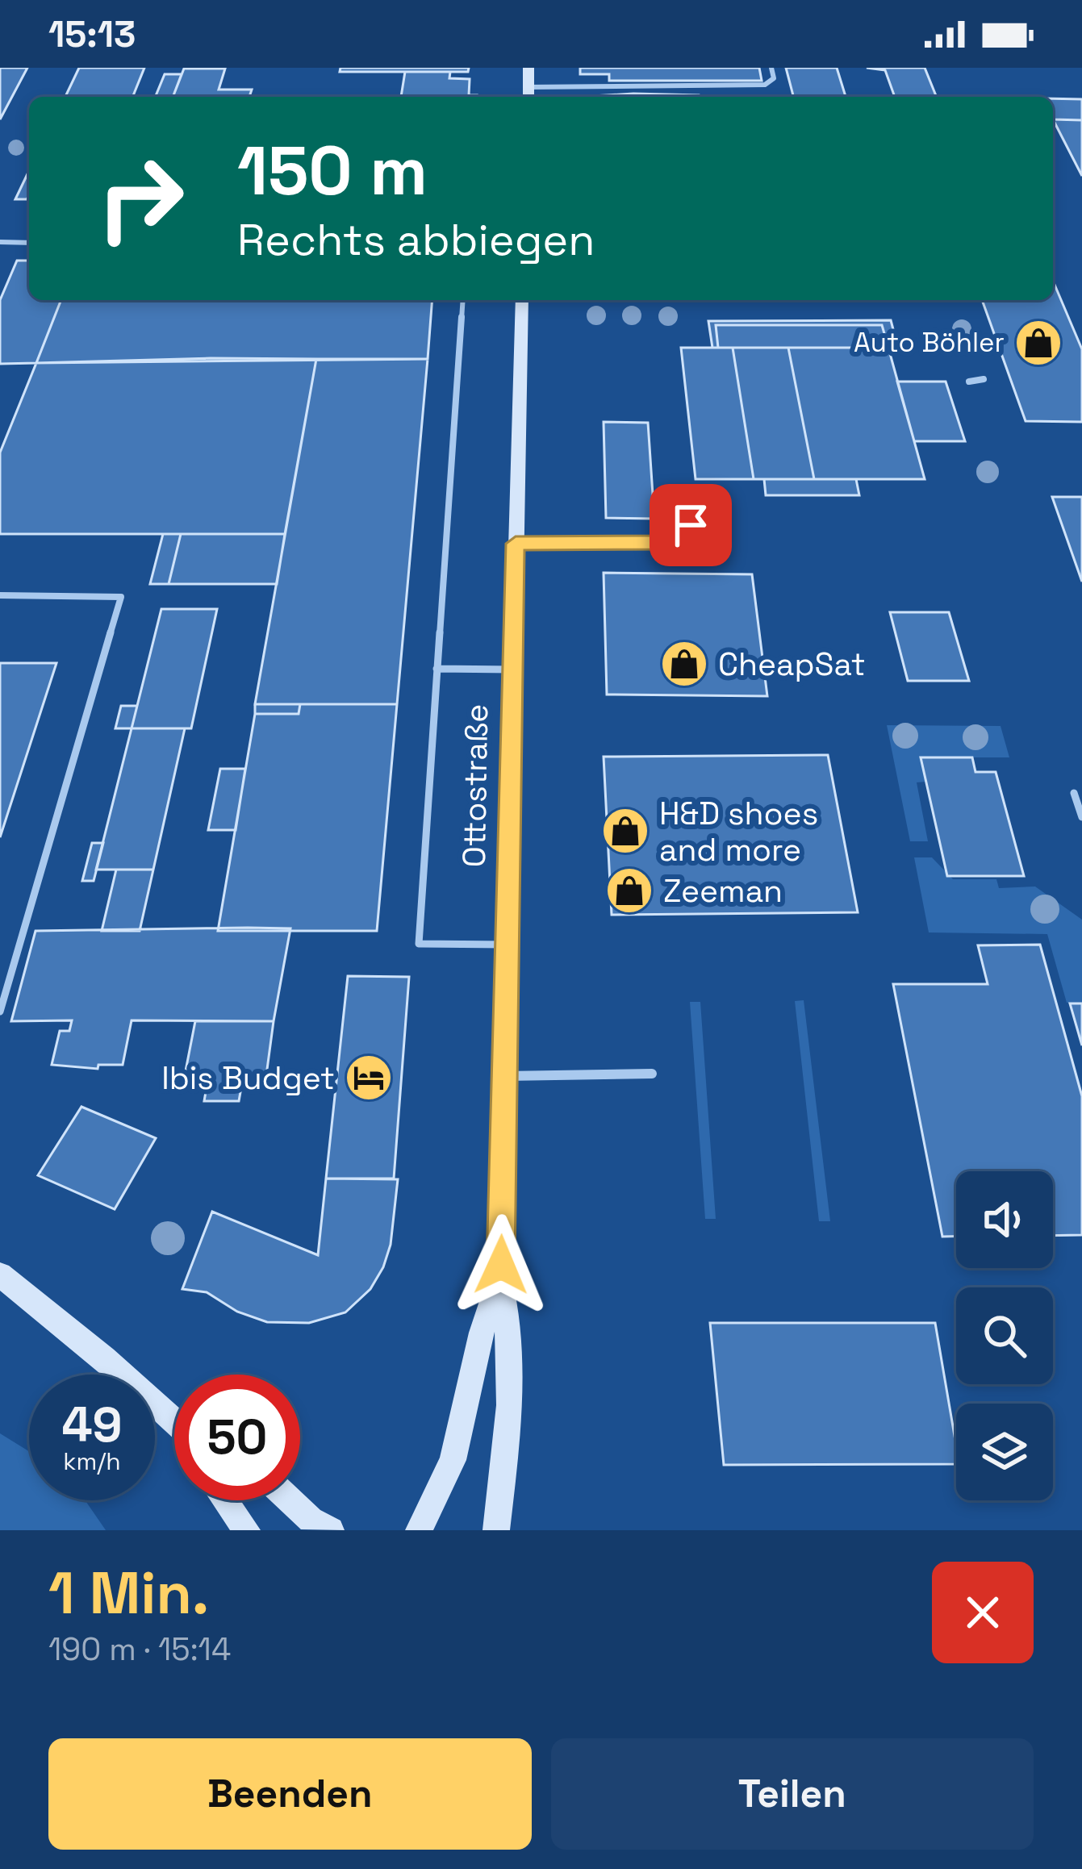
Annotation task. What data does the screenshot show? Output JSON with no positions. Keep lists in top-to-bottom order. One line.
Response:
{"streets":{"main road":["Ottostraße"]},"places":{"shop":["Auto Böhler","CheapSat","H&D shoes and more","Zeeman"],"hotel":["Ibis Budget"]},"page":{"status":"15:13","turn":["150 m","Rechts abbiegen"],"speed":"49 km/h","limit":"50","heading":["1 Min.","190 m · 15:14"],"buttons":["Beenden","Teilen"]}}
